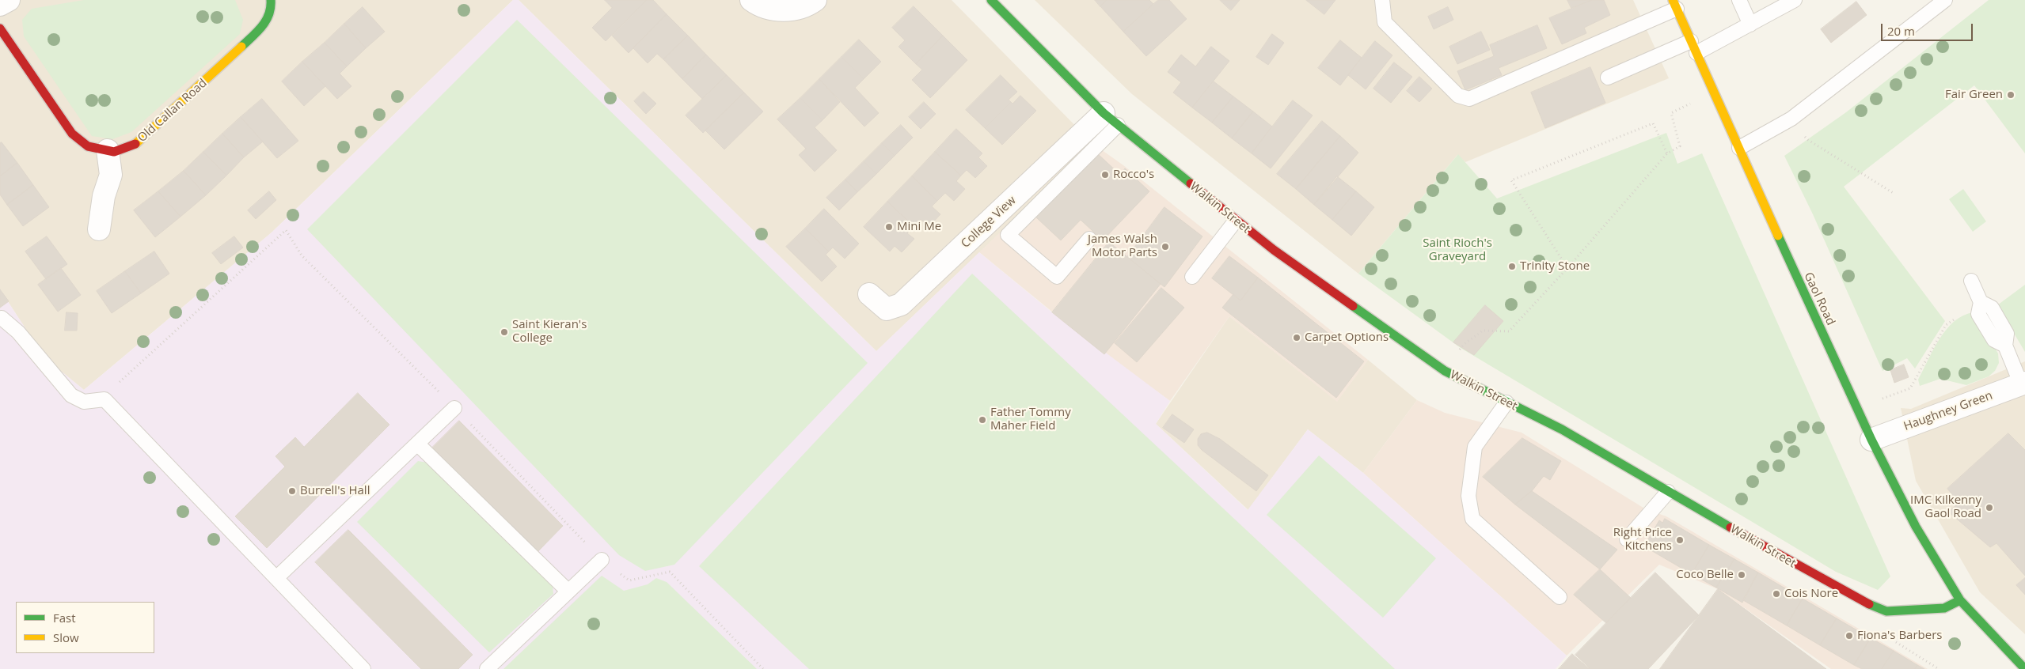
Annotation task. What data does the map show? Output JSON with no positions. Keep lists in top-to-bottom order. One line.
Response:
{"streets":{"street":["Old Callan Road","Walkin Street","College View","Gaol Road","Haughney Green"]},"crossings":[["Walkin Street","College View"],["Walkin Street","Gaol Road"],["Gaol Road","Haughney Green"]],"parks":["Saint Rioch's Graveyard"],"places":["Fair Green","Rocco's","Mini Me","James Walsh Motor Parts","Trinity Stone","Saint Kieran's College","Carpet Options","Father Tommy Maher Field","Burrell's Hall","IMC Kilkenny Gaol Road","Right Price Kitchens","Coco Belle","Cois Nore","Fiona's Barbers"],"legend":["Fast","Slow"],"scale_bar":"20 m"}
